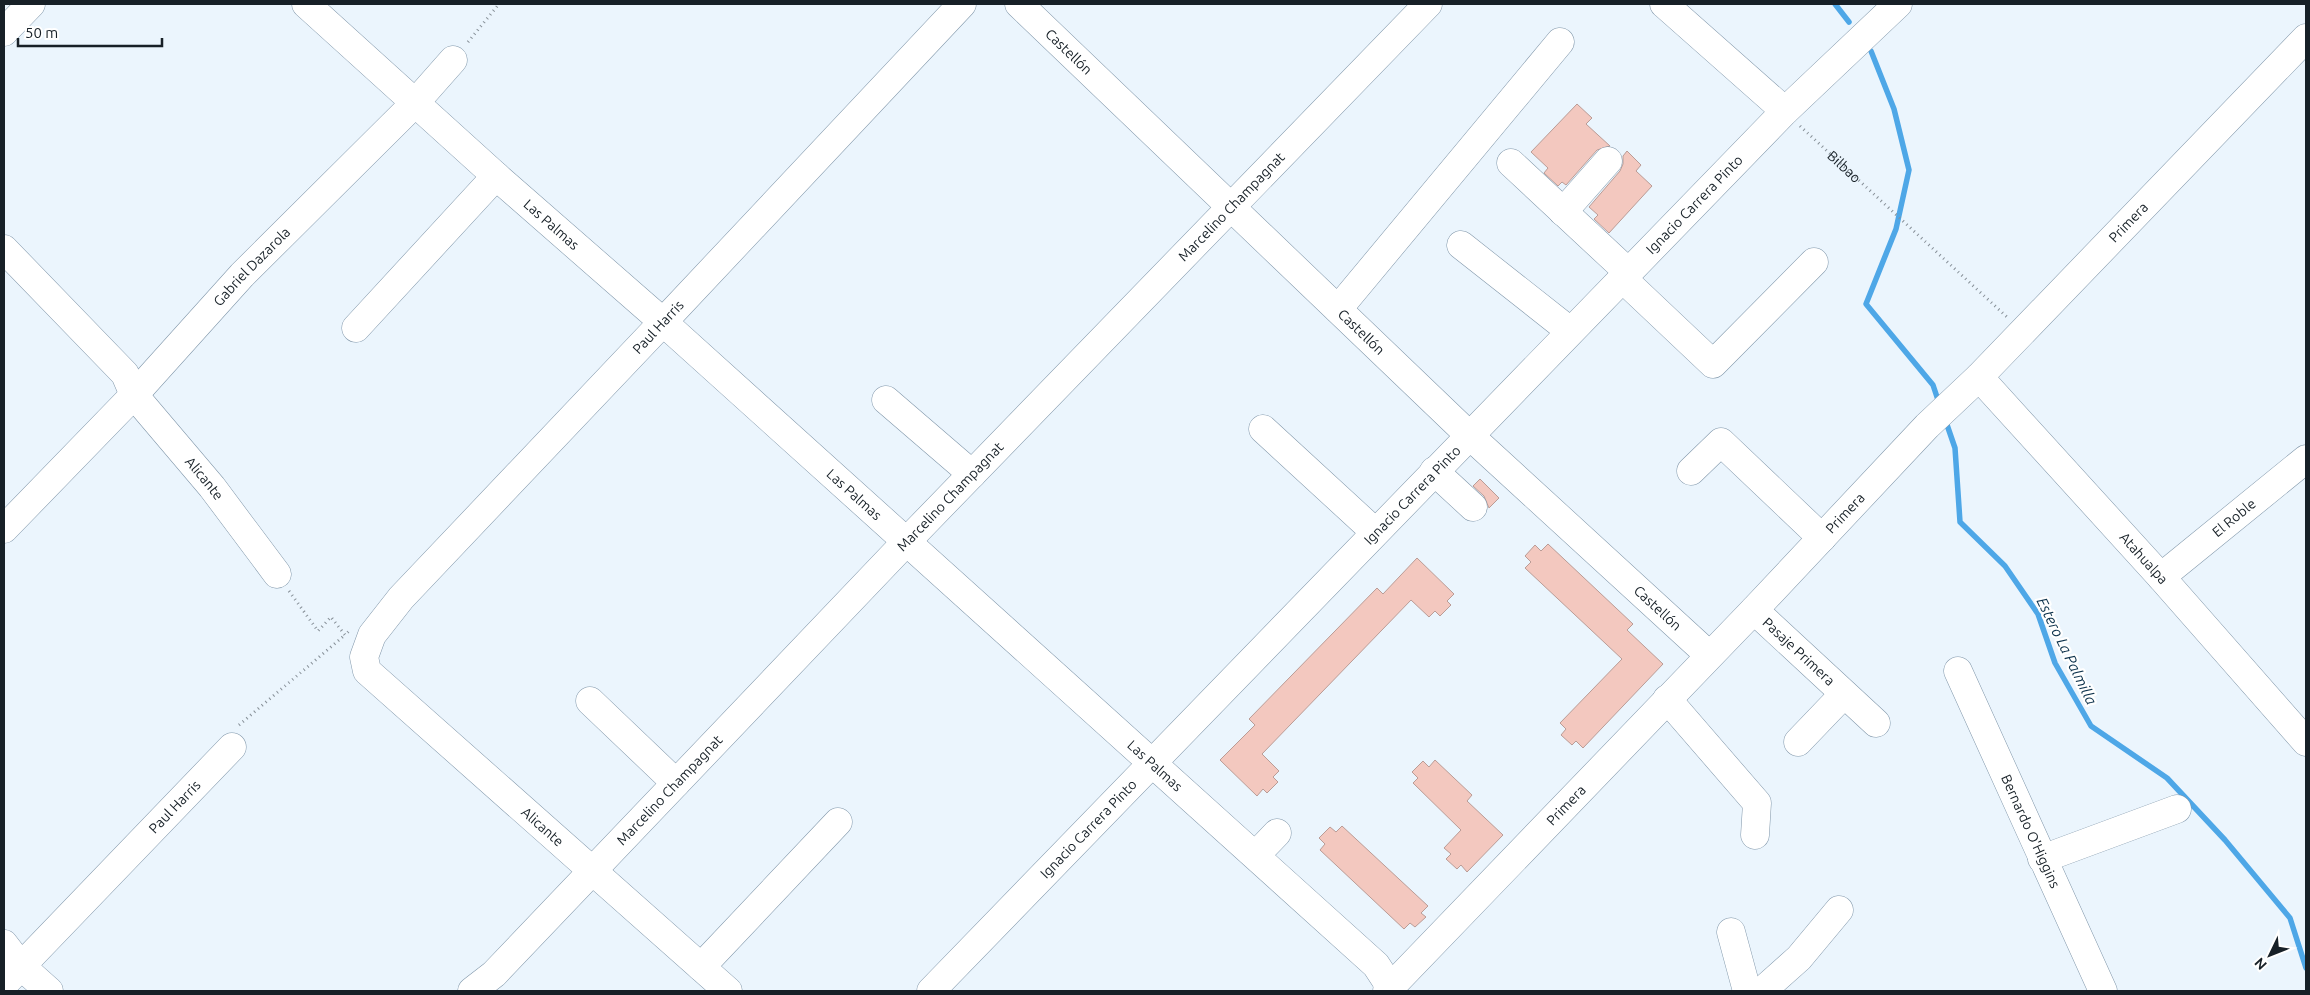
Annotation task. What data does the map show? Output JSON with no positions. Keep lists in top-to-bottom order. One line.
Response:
{"streets":{"street":["Castellón","Ignacio Carrera Pinto","Marcelino Champagnat","Primera","Las Palmas","Gabriel Dazarola","Paul Harris","Alicante","El Roble","Atahualpa","Pasaje Primera","Bernardo O'Higgins"],"path":["Bilbao"]},"crossings":[["Castellón","Ignacio Carrera Pinto"],["Castellón","Marcelino Champagnat"],["Castellón","Primera"],["Bilbao","Ignacio Carrera Pinto"],["Bilbao","Primera"],["Ignacio Carrera Pinto","Las Palmas"],["Marcelino Champagnat","Las Palmas"],["Marcelino Champagnat","Alicante"],["Primera","Las Palmas"],["Primera","Atahualpa"],["Primera","Pasaje Primera"],["Las Palmas","Gabriel Dazarola"],["Las Palmas","Paul Harris"],["Gabriel Dazarola","Alicante"],["Paul Harris","Alicante"],["El Roble","Atahualpa"]],"water":["Estero La Palmilla"],"scale_bar":"50 m","north":"bottom left"}
